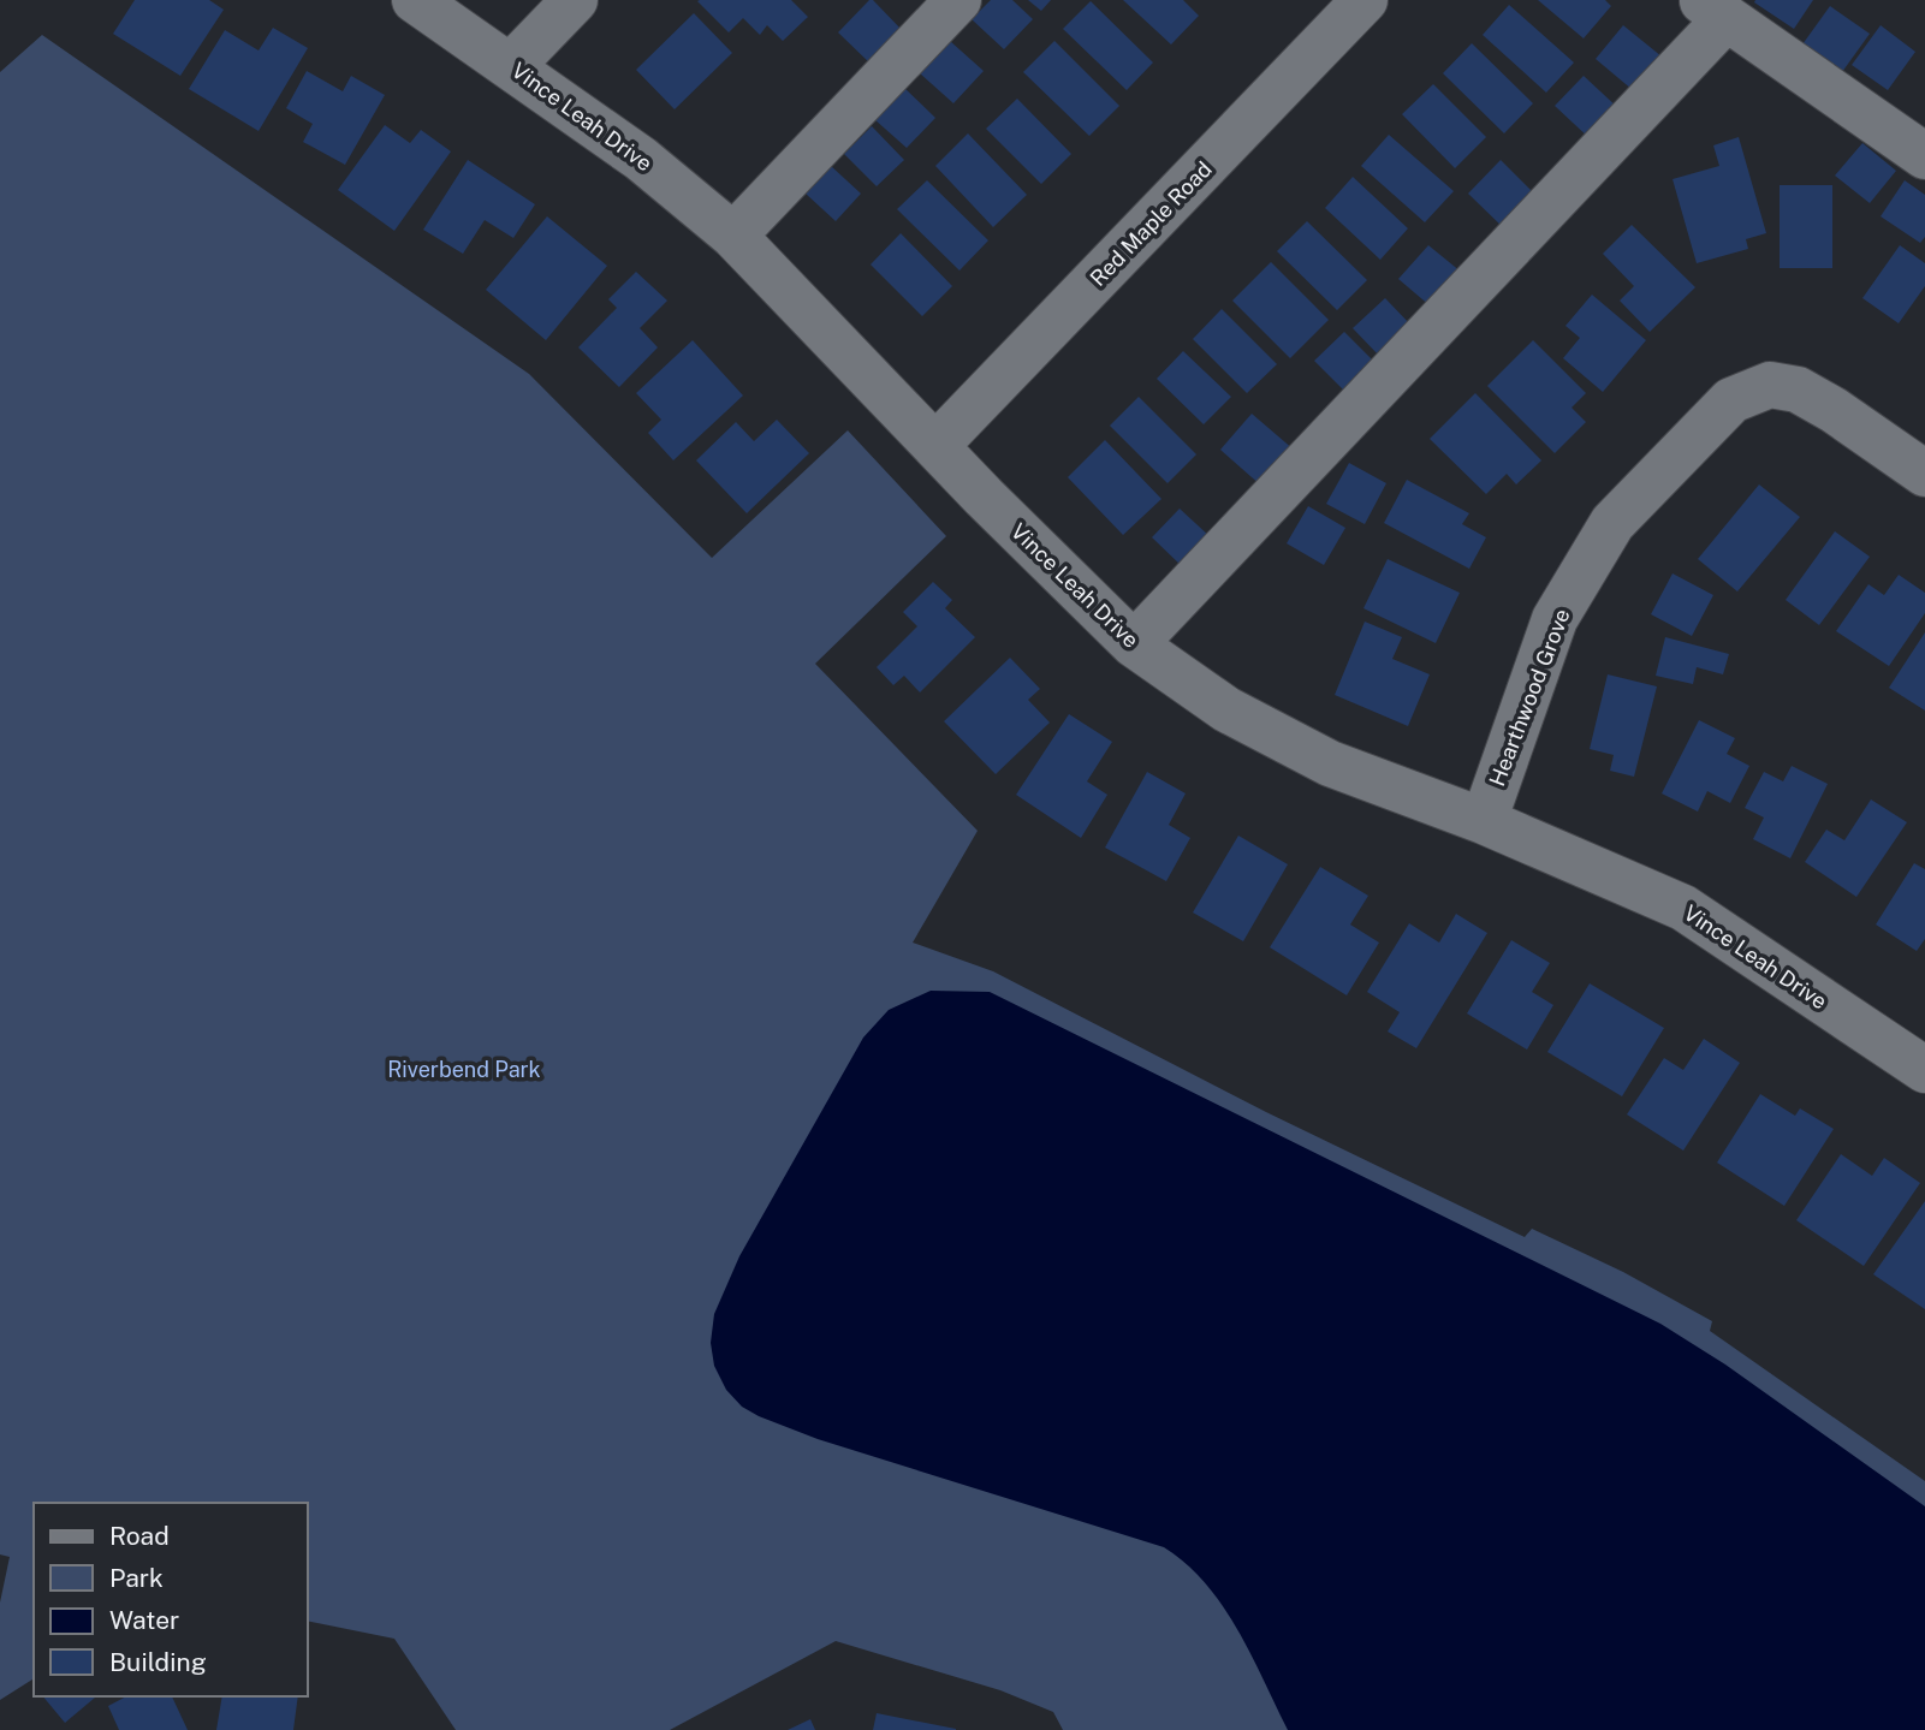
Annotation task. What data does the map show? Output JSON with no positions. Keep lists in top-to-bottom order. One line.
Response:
{"streets":{"street":["Vince Leah Drive","Red Maple Road","Hearthwood Grove"]},"crossings":[["Vince Leah Drive","Red Maple Road"],["Vince Leah Drive","Hearthwood Grove"]],"parks":["Riverbend Park"],"legend":["Road","Park","Water","Building"]}
